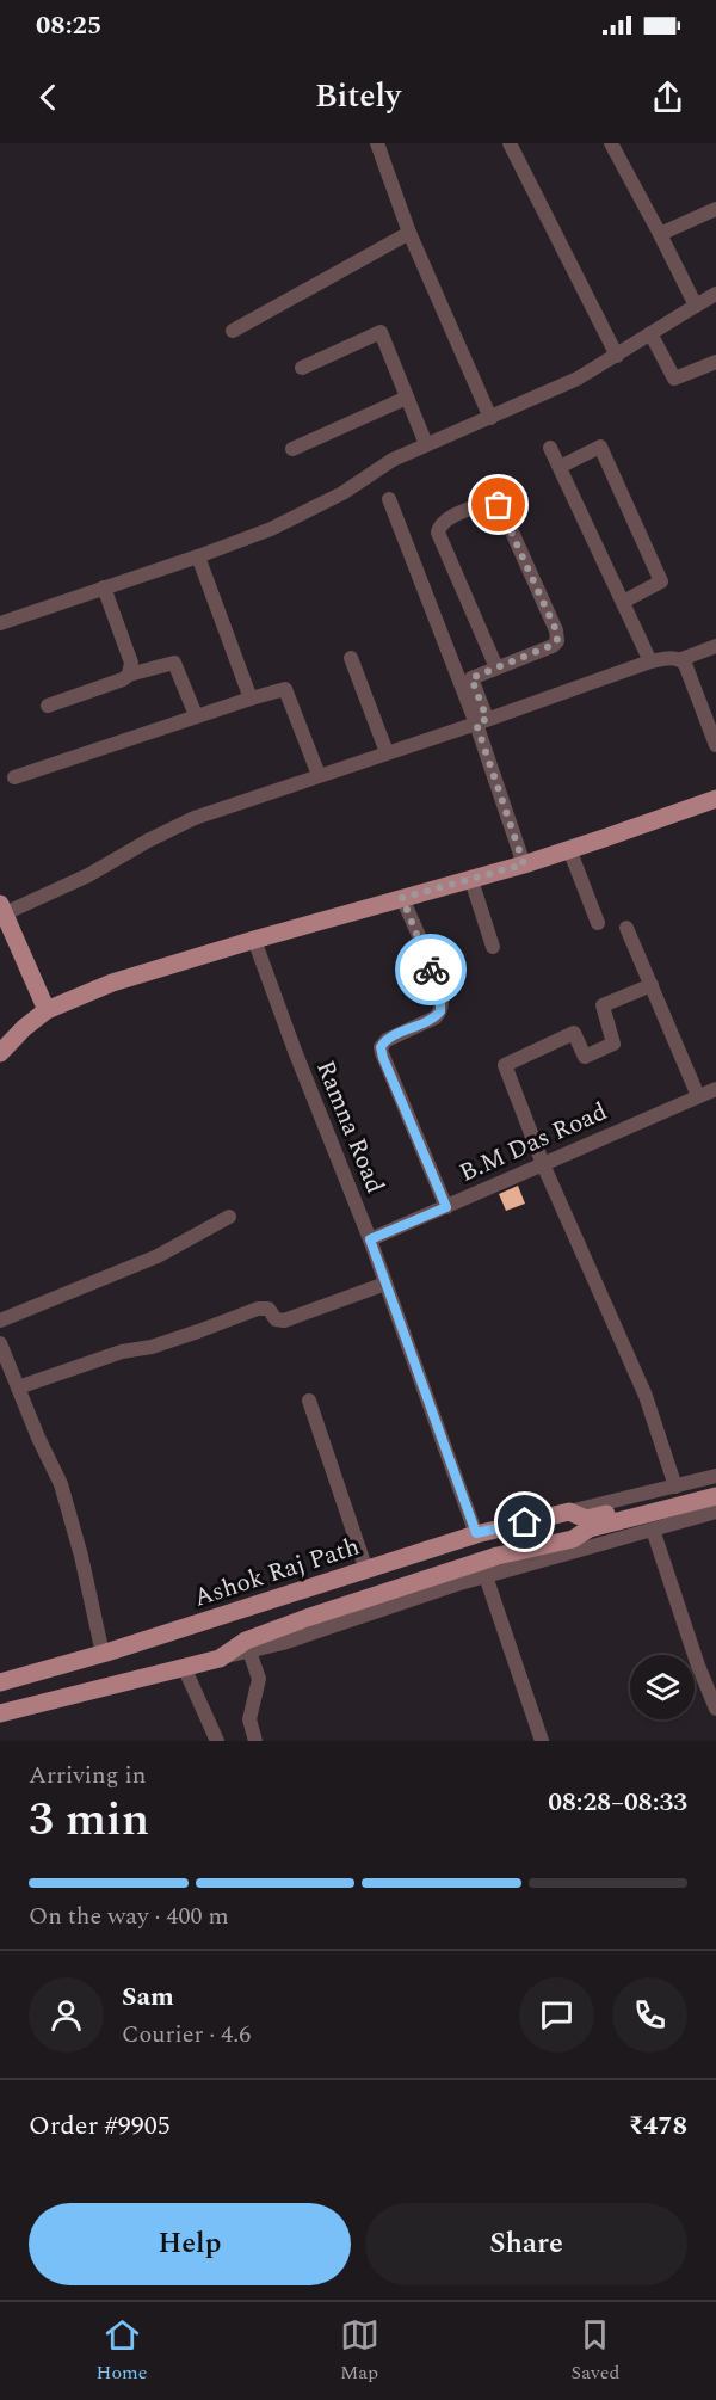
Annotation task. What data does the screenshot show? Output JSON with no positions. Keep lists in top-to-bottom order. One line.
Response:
{"streets":{"main road":["Ashok Raj Path"],"street":["Ramna Road","B.M Das Road"]},"crossings":[["Ramna Road","B.M Das Road"],["Ramna Road","Ashok Raj Path"]],"page":{"status":"08:25","header":"Bitely","heading":["3 min","Arriving in","08:28–08:33"],"panel":["Sam","Courier · 4.6","Order #9905","₹478"],"bar":"On the way · 400 m","buttons":["Help","Share"],"tabs":["Home","Map","Saved"]}}
